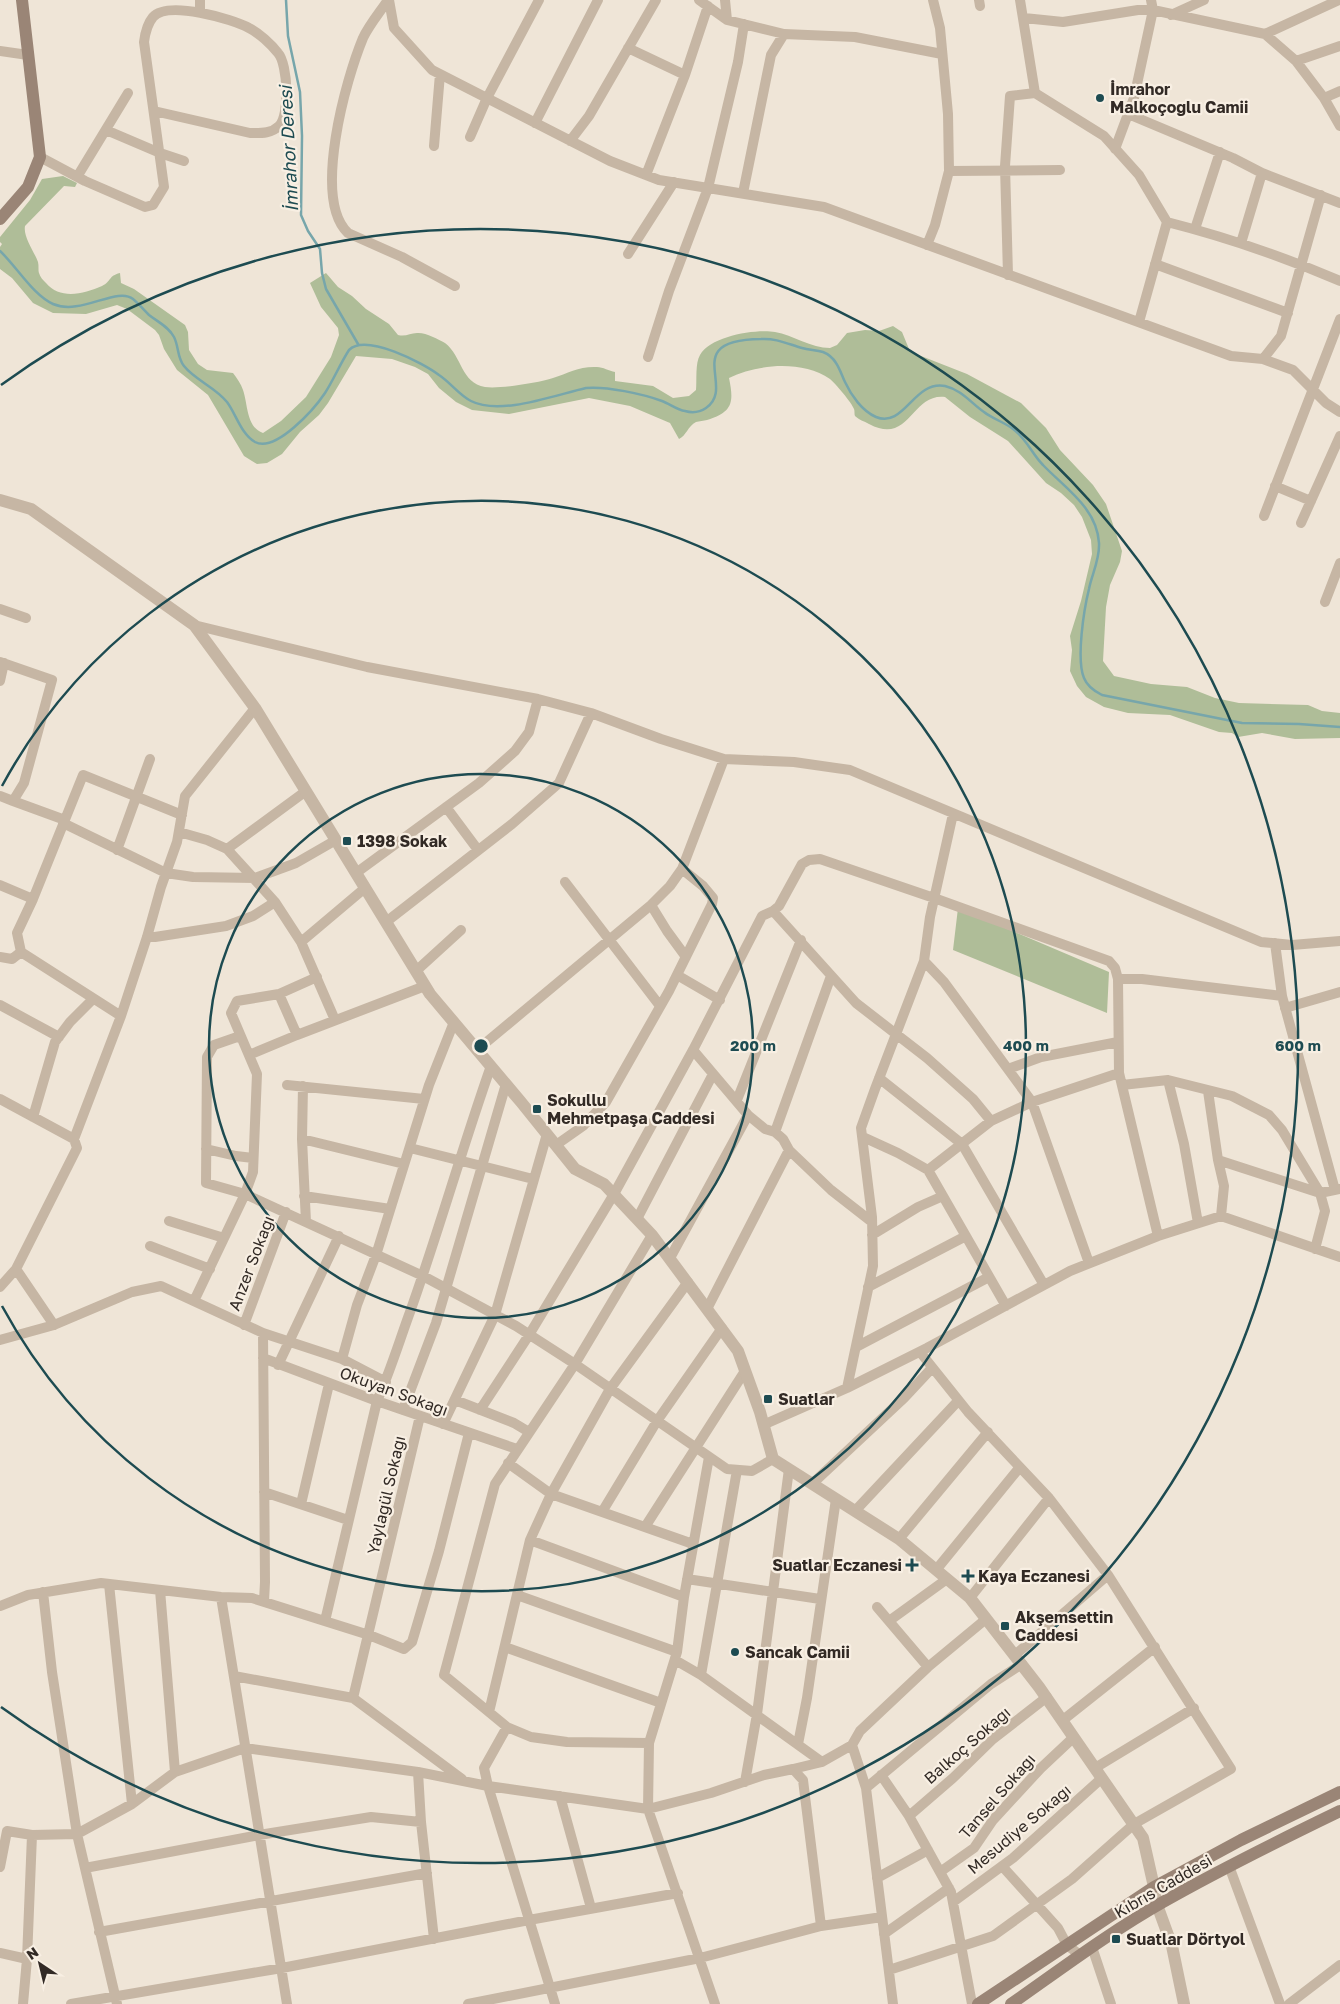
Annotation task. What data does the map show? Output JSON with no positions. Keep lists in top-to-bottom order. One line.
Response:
{"streets":{"main road":["Kıbrıs Caddesi"],"street":["Anzer Sokağı","Okuyan Sokağı","Yaylagül Sokağı","Balkoç Sokağı","Tansel Sokağı","Mesudiye Sokağı"]},"crossings":[["Okuyan Sokağı","Yaylagül Sokağı"]],"water":["İmrahor Deresi"],"places":{"other":["İmrahor Malkoçoğlu Camii","Sancak Camii"],"transit":["1398 Sokak","Sokullu Mehmetpaşa Caddesi","Suatlar","Akşemsettin Caddesi","Suatlar Dörtyol"],"health":["Suatlar Eczanesi","Kaya Eczanesi"]},"north":"top left","rings":["200 m","400 m","600 m"]}
